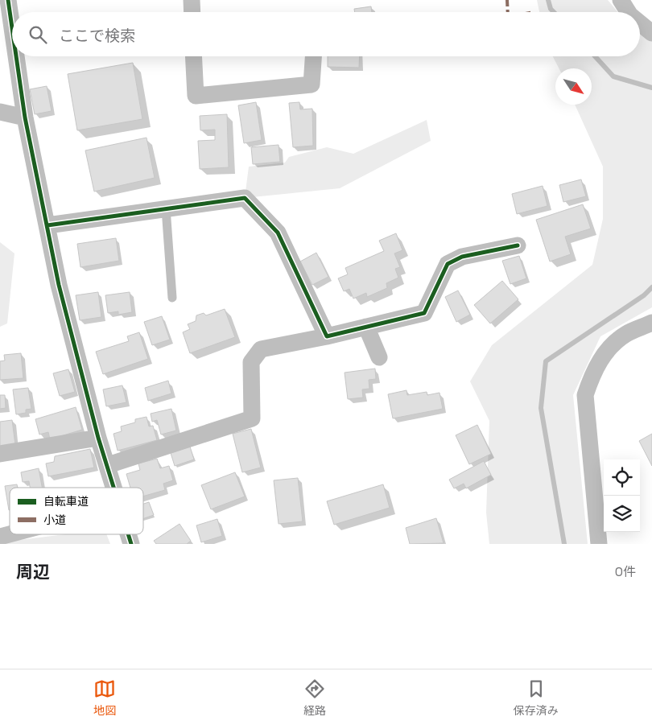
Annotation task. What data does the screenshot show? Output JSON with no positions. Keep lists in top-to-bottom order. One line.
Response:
{"legend":["自転車道","小道"],"north":"bottom right","page":{"search":"ここで検索","heading":["周辺","0件"],"nav":["地図","経路","保存済み"]}}
